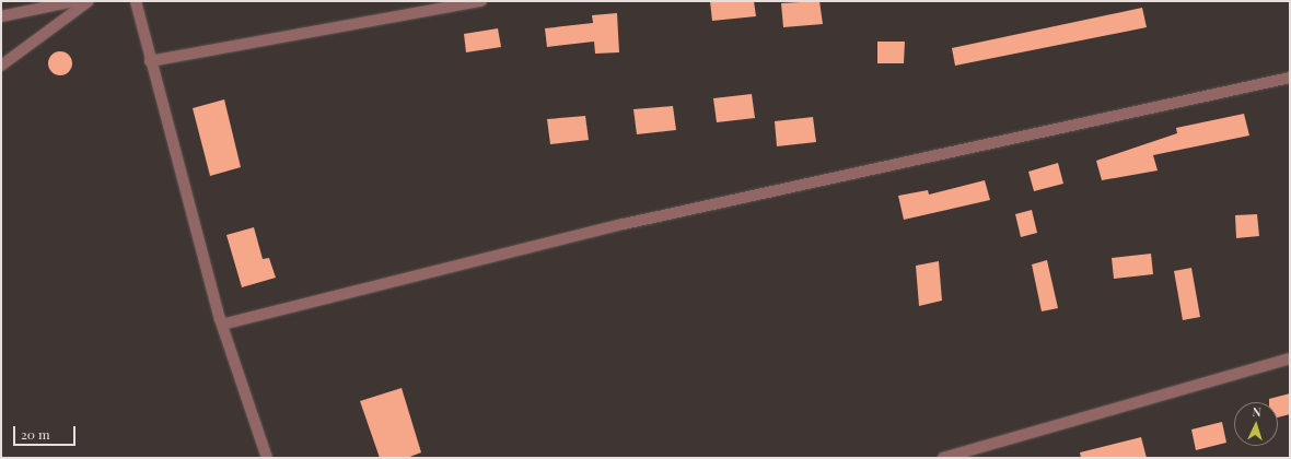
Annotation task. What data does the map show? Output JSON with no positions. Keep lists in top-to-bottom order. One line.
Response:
{"scale_bar":"20 m","north":"top"}
